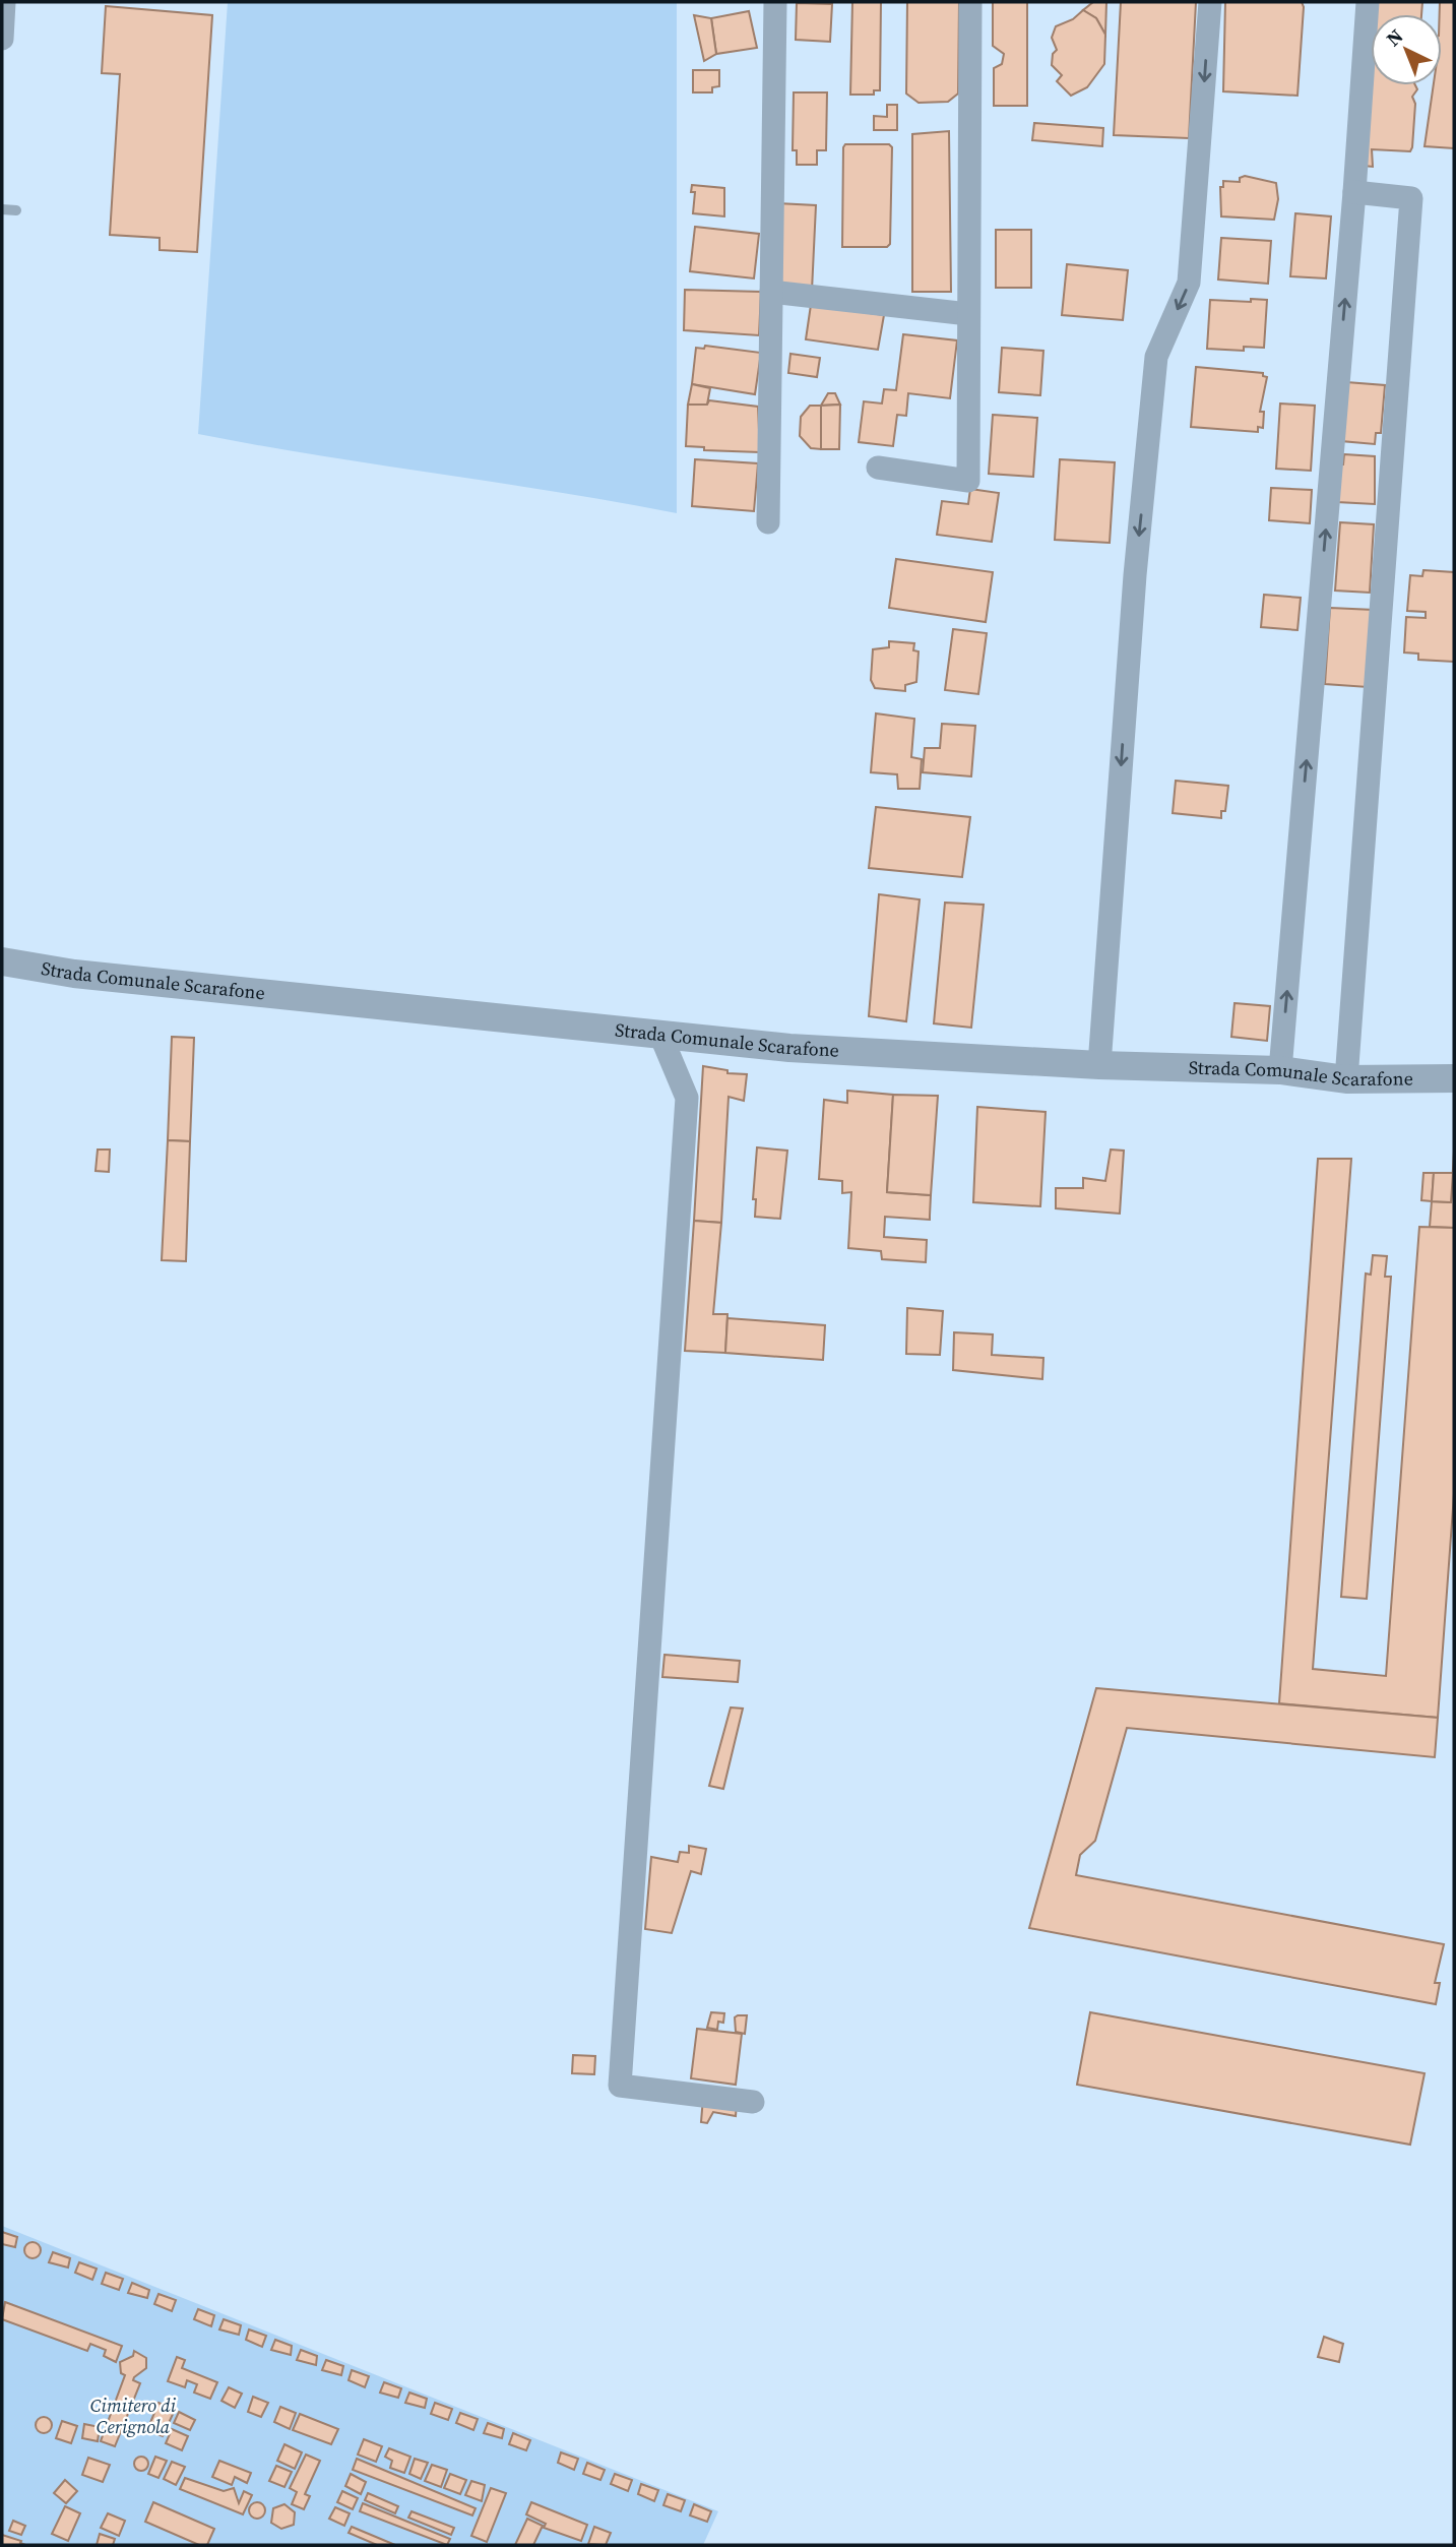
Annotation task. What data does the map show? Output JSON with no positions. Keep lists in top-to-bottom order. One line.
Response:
{"streets":{"street":["Strada Comunale Scarafone"]},"parks":["Cimitero di Cerignola"],"north":"top left"}
